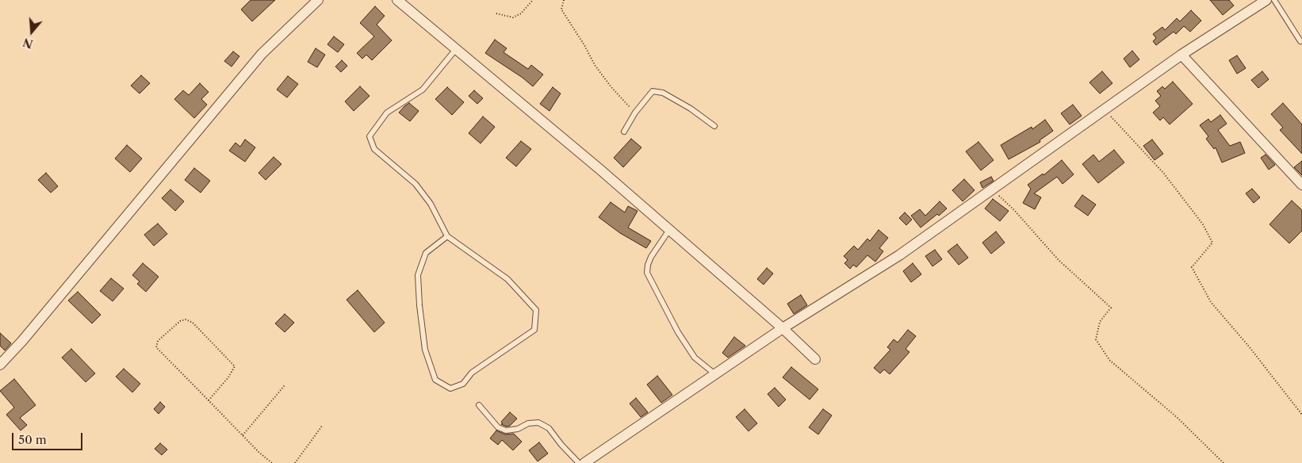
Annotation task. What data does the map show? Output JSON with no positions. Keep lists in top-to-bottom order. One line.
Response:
{"scale_bar":"50 m","north":"bottom"}
